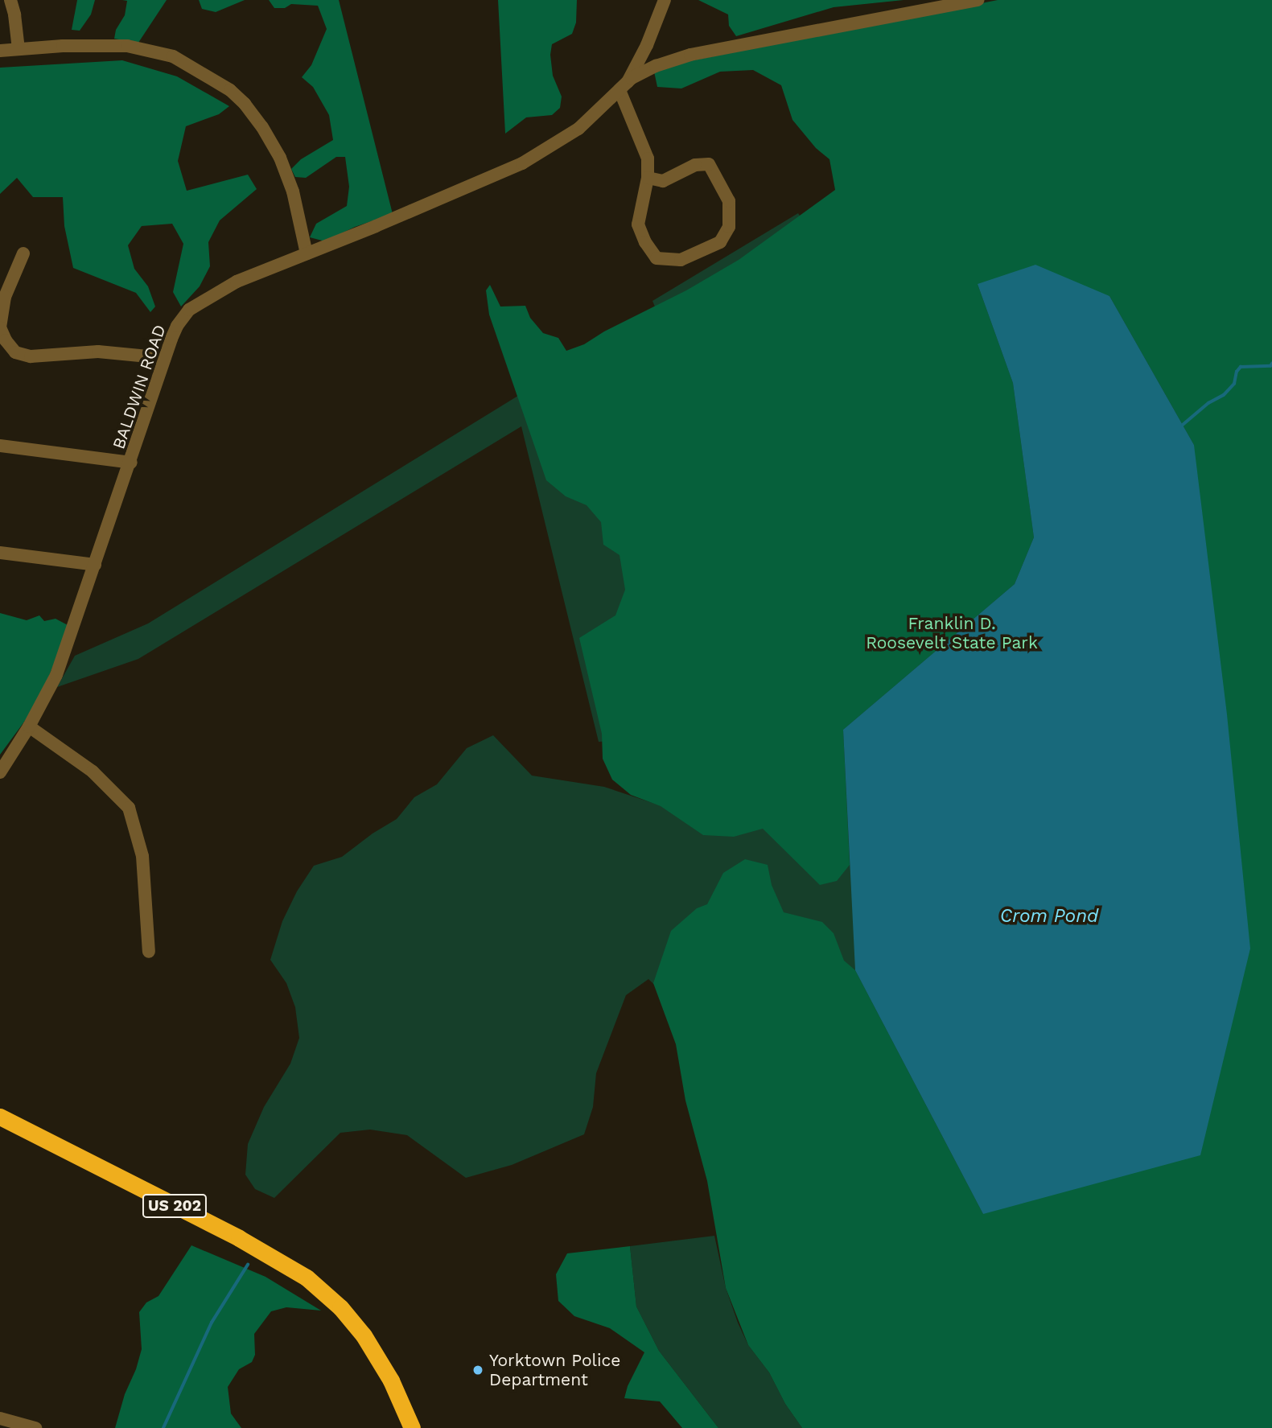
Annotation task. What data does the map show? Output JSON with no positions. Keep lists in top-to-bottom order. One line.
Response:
{"streets":{"highway":["US 202"],"street":["BALDWIN ROAD"]},"water":["Crom Pond"],"parks":["Franklin D. Roosevelt State Park"],"places":["Yorktown Police Department"]}
